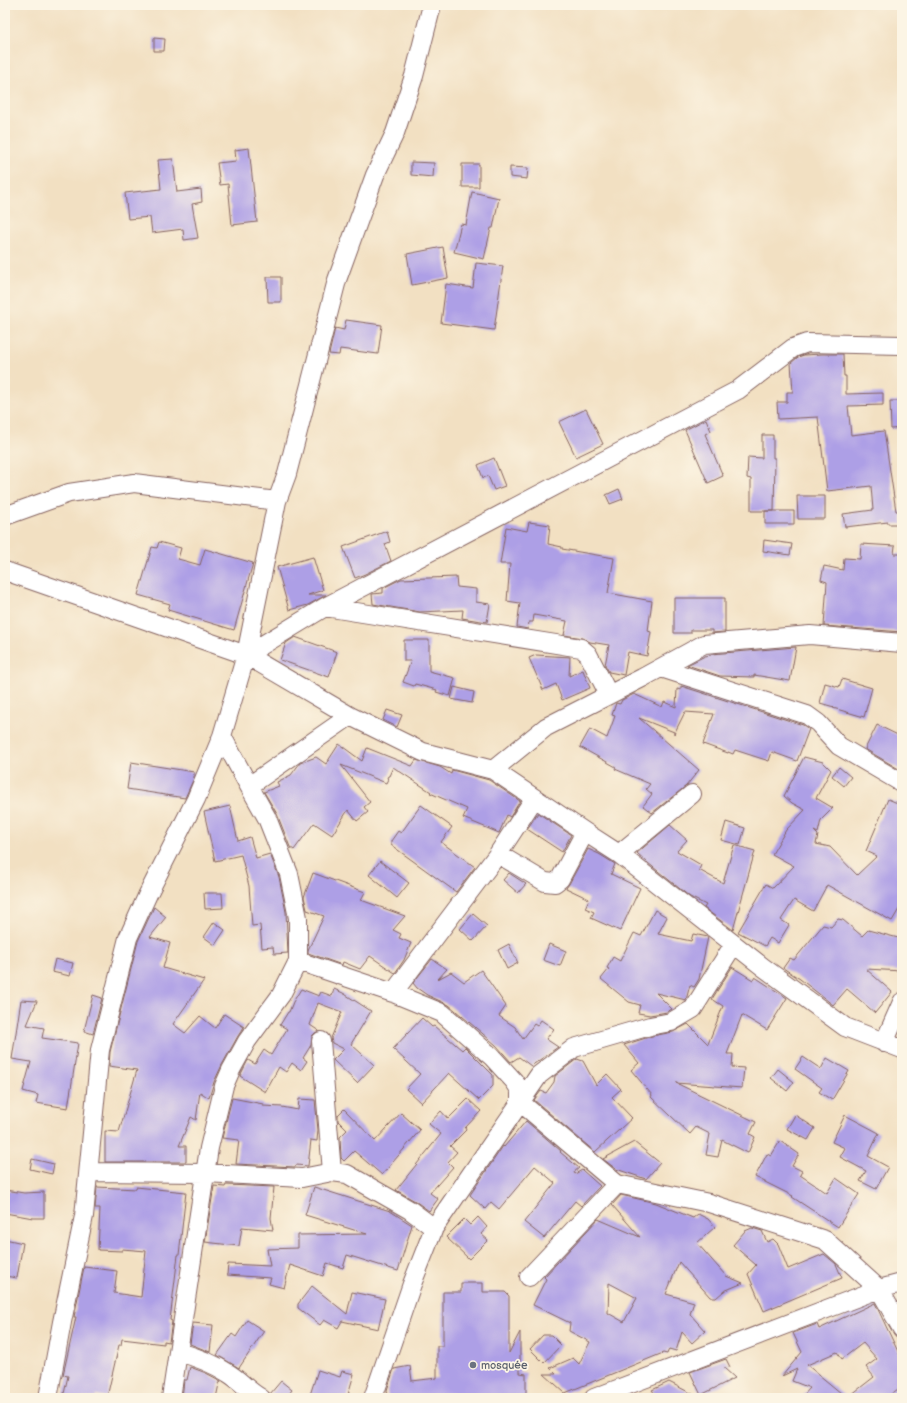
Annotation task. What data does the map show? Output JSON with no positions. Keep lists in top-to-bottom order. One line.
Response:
{"places":["mosquée"]}
